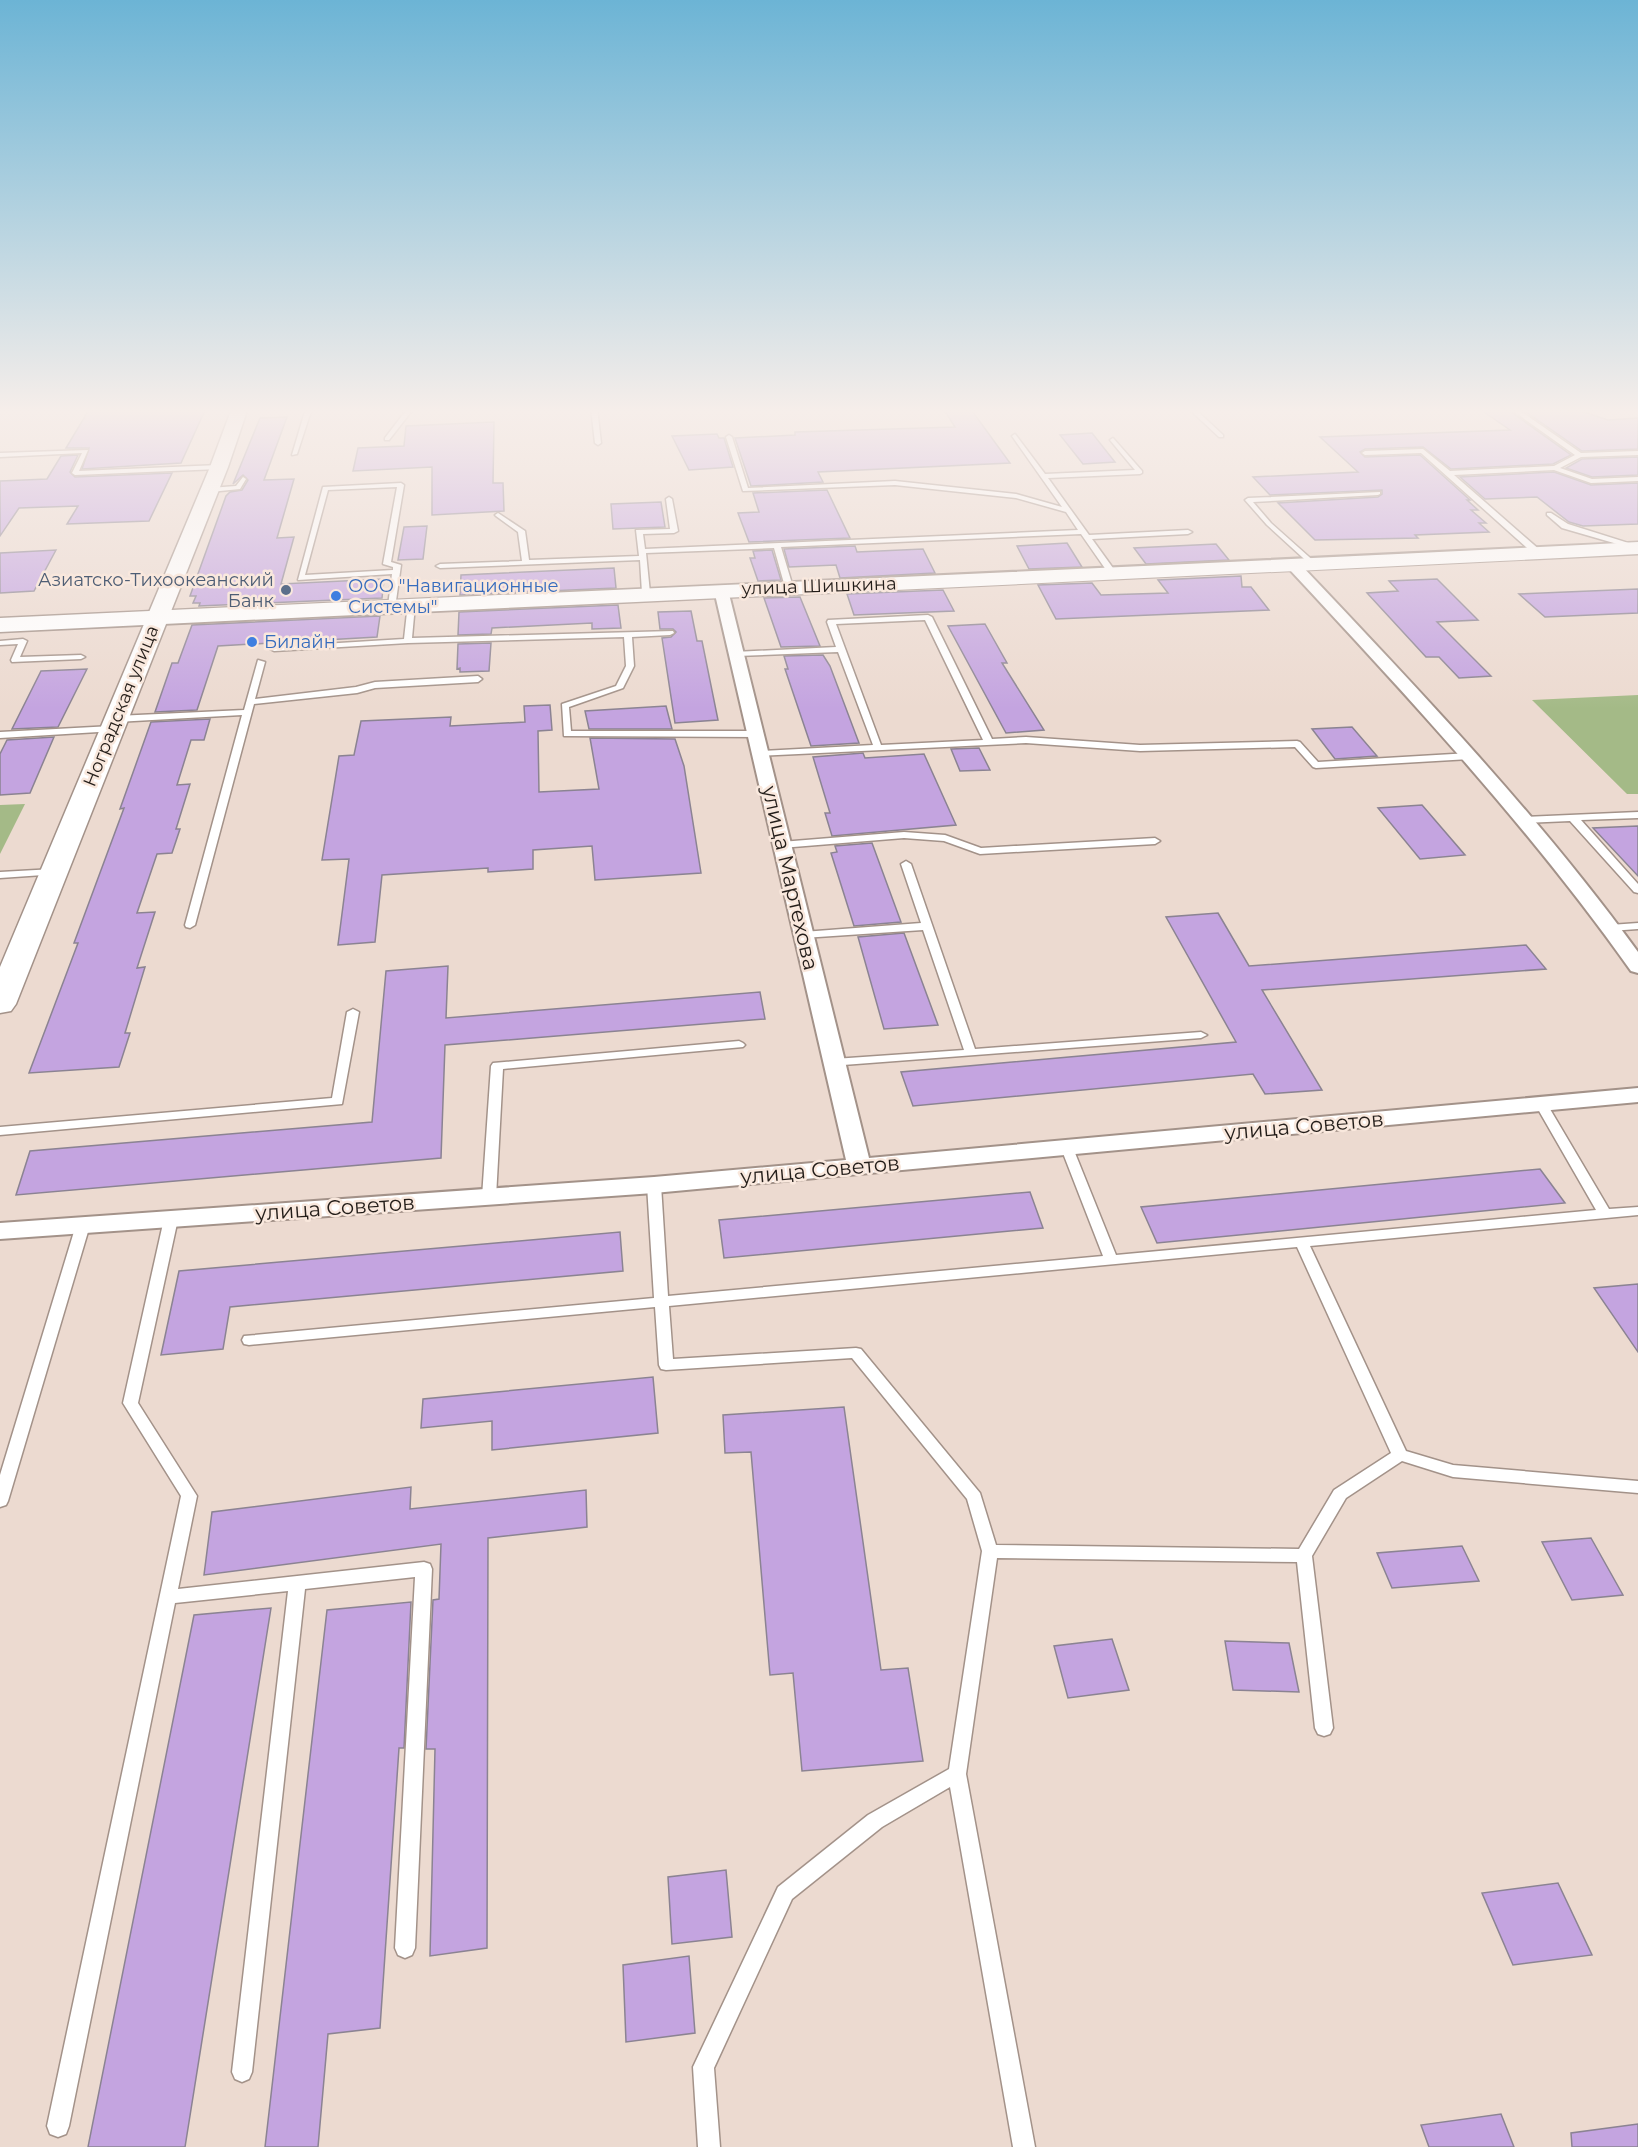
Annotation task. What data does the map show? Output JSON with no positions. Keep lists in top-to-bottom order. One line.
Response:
{"streets":{"main road":["улица Шишкина","Ноградская улица"],"street":["улица Мартехова","улица Советов"]},"crossings":[["улица Шишкина","Ноградская улица"],["улица Шишкина","улица Мартехова"],["улица Мартехова","улица Советов"]],"places":["Азиатско-Тихоокеанский Банк","ООО \"Навигационные Системы\"","Билайн"]}
